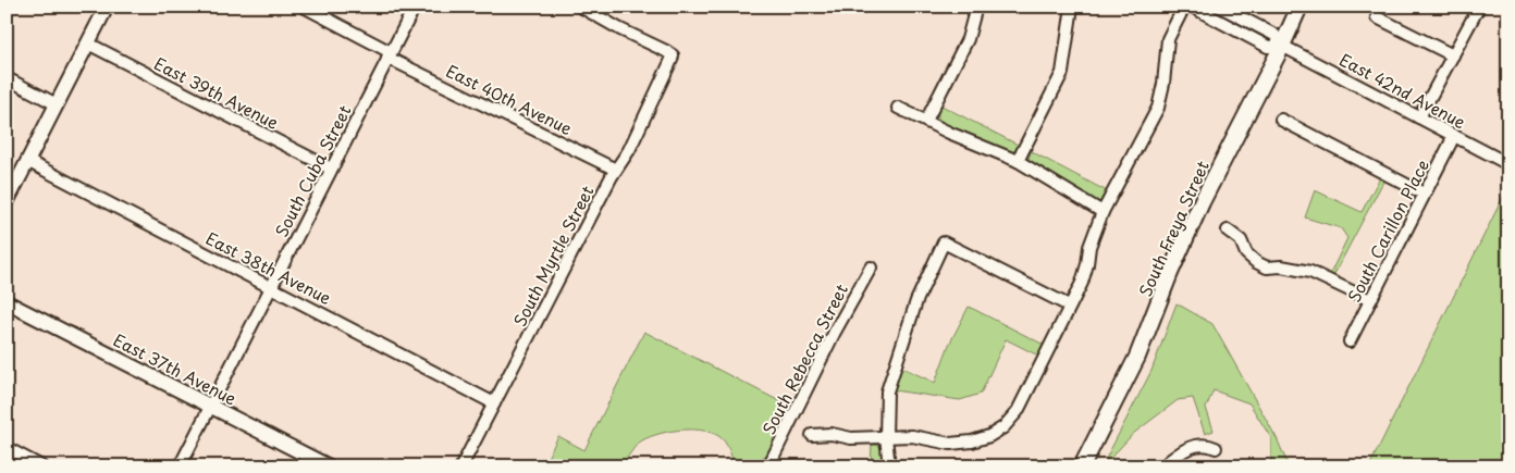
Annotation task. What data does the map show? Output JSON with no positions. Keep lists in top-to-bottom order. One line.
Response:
{"streets":{"main road":["South Freya Street"],"street":["East 42nd Avenue","East 39th Avenue","East 40th Avenue","South Cuba Street","South Carillon Place","South Myrtle Street","East 38th Avenue","South Rebecca Street","East 37th Avenue"]},"crossings":[["East 42nd Avenue","South Freya Street"],["East 42nd Avenue","South Carillon Place"],["East 39th Avenue","South Cuba Street"],["East 40th Avenue","South Cuba Street"],["East 40th Avenue","South Myrtle Street"],["South Cuba Street","East 38th Avenue"],["South Cuba Street","East 37th Avenue"],["South Myrtle Street","East 38th Avenue"]]}
